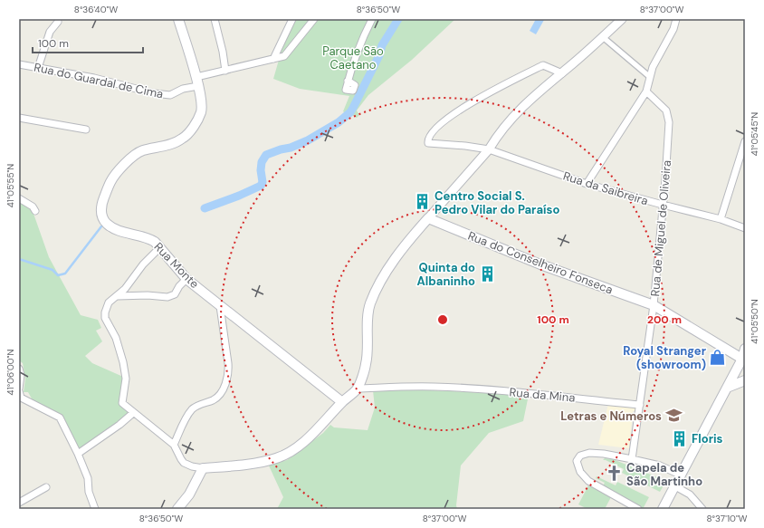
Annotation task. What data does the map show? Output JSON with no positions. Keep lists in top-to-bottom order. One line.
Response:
{"streets":{"main road":["Rua do Conselheiro Fonseca","Rua Monte"],"street":["Rua do Guardal de Cima","Rua da Saibreira","Rua de Miguel de Oliveira","Rua da Mina"]},"crossings":[["Rua do Guardal de Cima","Rua Monte"],["Rua da Saibreira","Rua de Miguel de Oliveira"],["Rua de Miguel de Oliveira","Rua do Conselheiro Fonseca"],["Rua de Miguel de Oliveira","Rua da Mina"]],"parks":["Parque São Caetano"],"places":{"building":["Centro Social S. Pedro Vilar do Paraíso","Quinta do Albaninho","Floris"],"shop":["Royal Stranger (showroom)"],"school or university":["Letras e Números"],"church":["Capela de São Martinho"]},"scale_bar":"100 m","coordinates":["8°36'40\"W","8°36'50\"W","8°37'00\"W","41°05'45\"N","41°05'55\"N","41°05'50\"N","41°06'00\"N","8°37'10\"W"],"rings":["100 m","200 m"]}
